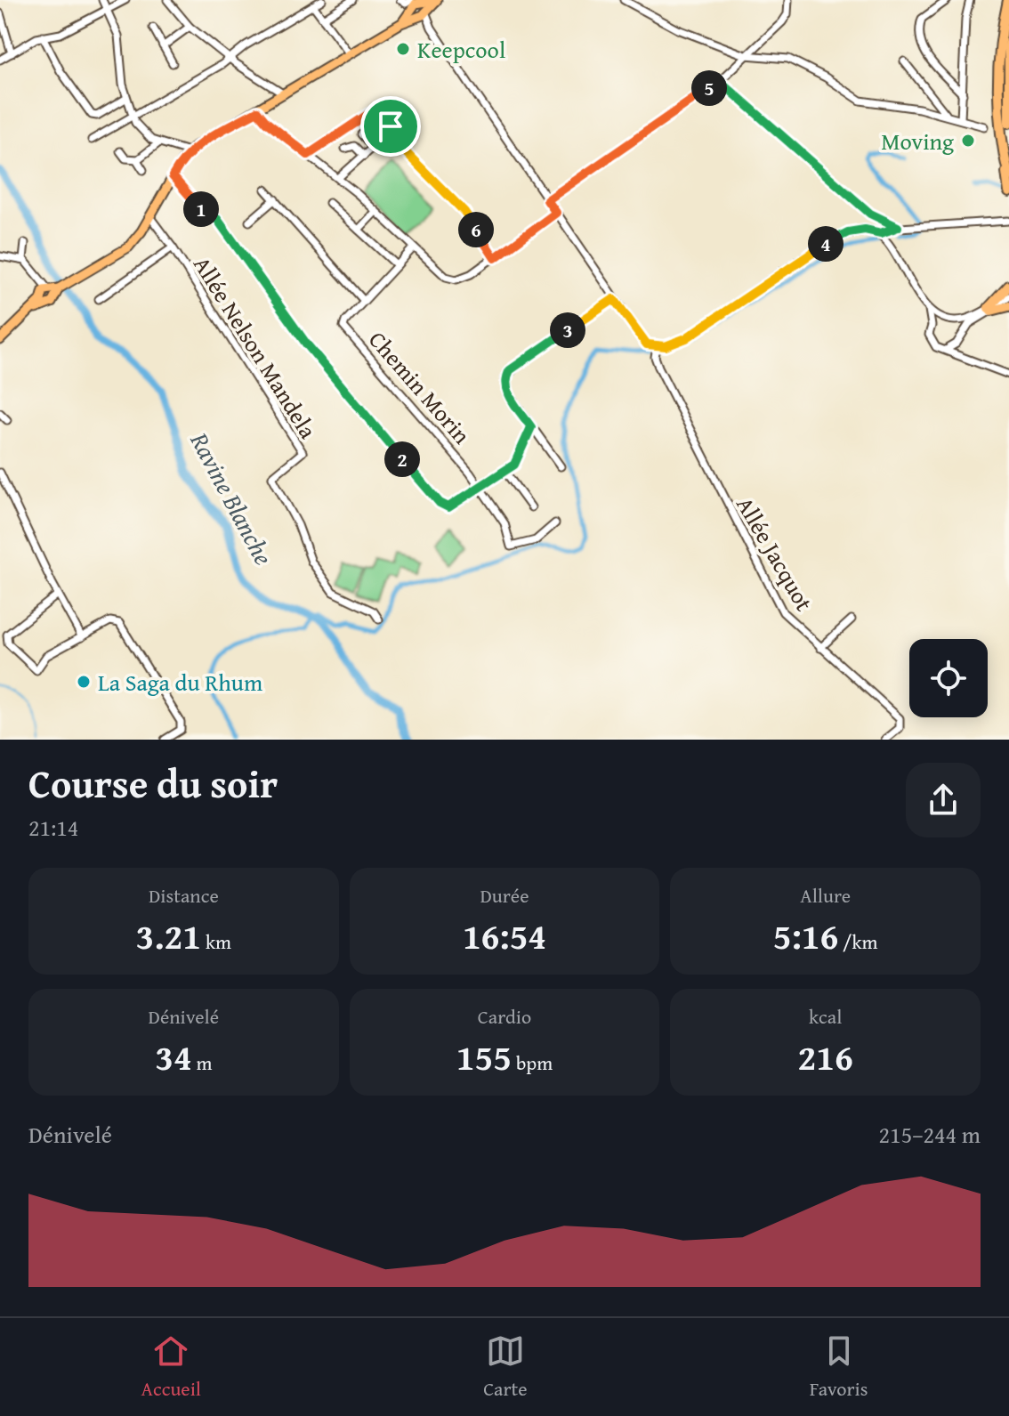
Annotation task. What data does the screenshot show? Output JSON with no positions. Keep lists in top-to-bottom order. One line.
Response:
{"streets":{"street":["Allée Nelson Mandela","Chemin Morin","Allée Jacquot"]},"water":["Ravine Blanche"],"places":["Keepcool","Moving","La Saga du Rhum"],"page":{"pins":["5","1","6","4","3","2"],"heading":["Course du soir","21:14"],"stats":[["Distance","3.21 km"],["Durée","16:54"],["Allure","5:16 /km"],["Dénivelé","34 m"],["Cardio","155 bpm"],["kcal","216"]],"chart":["Dénivelé","215–244 m"],"tabs":["Accueil","Carte","Favoris"]}}
